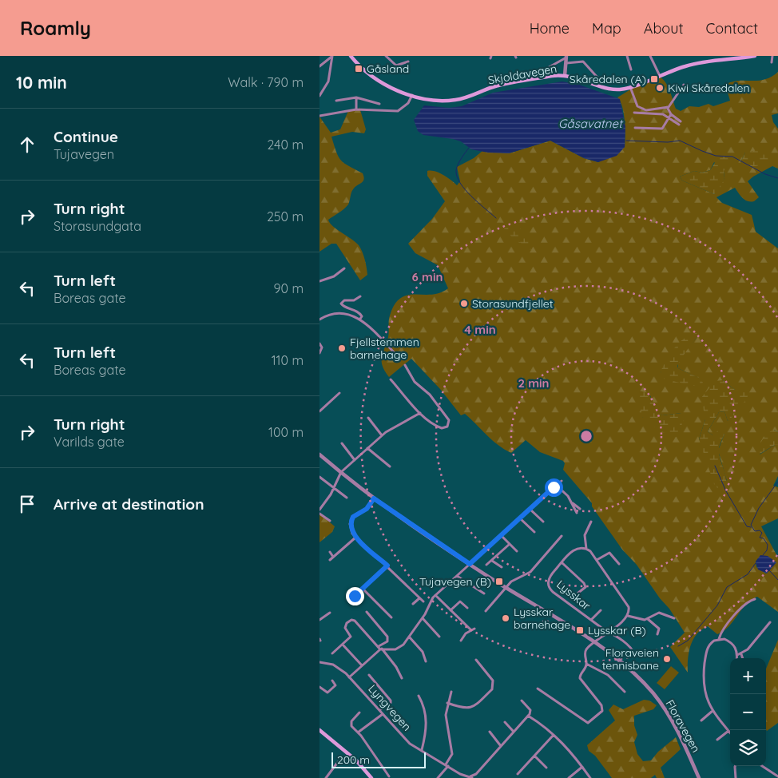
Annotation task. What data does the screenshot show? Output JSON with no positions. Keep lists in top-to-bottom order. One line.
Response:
{"streets":{"main road":["Skjoldavegen"],"street":["Lysskar","Lyngvegen","Floravegen"]},"water":["Gåsavatnet"],"places":{"transit":["Gåsland","Skåredalen (A)","Tujavegen (B)","Lysskar (B)"],"other":["Kiwi Skåredalen","Storasundfjellet","Fjellstemmen barnehage","Lysskar barnehage","Floraveien tennisbane"]},"scale_bar":"200 m","page":{"header":"Roamly","nav":["Home","Map","About","Contact"],"heading":["10 min","Walk · 790 m"],"list":[["Continue","Tujavegen","240 m"],["Turn right","Storasundgata","250 m"],["Turn left","Boreas gate","90 m"],["Turn left","Boreas gate","110 m"],["Turn right","Varilds gate","100 m"],"Arrive at destination"],"map_buttons":["+","−"],"scale":"200 m"},"rings":["6 min","4 min","2 min"]}
